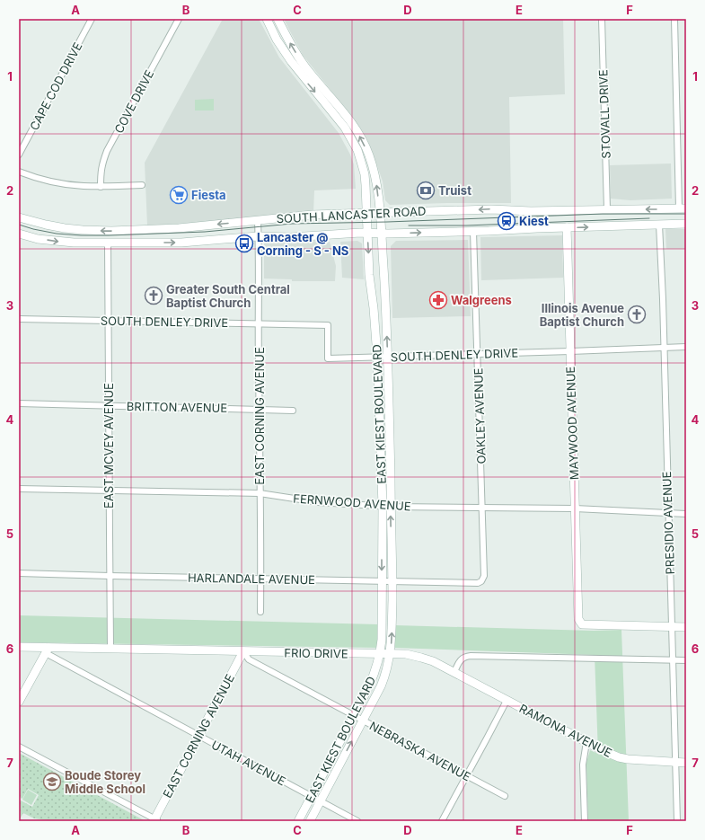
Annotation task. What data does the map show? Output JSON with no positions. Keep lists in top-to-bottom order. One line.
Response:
{"streets":{"main road":["SOUTH LANCASTER ROAD","EAST KIEST BOULEVARD","EAST CORNING AVENUE","MAYWOOD AVENUE","FRIO DRIVE","RAMONA AVENUE"],"street":["CAPE COD DRIVE","COVE DRIVE","STOVALL DRIVE","SOUTH DENLEY DRIVE","BRITTON AVENUE","OAKLEY AVENUE","EAST MCVEY AVENUE","FERNWOOD AVENUE","PRESIDIO AVENUE","HARLANDALE AVENUE","NEBRASKA AVENUE","UTAH AVENUE"]},"crossings":[["STOVALL DRIVE","SOUTH LANCASTER ROAD"],["SOUTH LANCASTER ROAD","EAST KIEST BOULEVARD"],["SOUTH LANCASTER ROAD","EAST CORNING AVENUE"],["SOUTH LANCASTER ROAD","OAKLEY AVENUE"],["SOUTH LANCASTER ROAD","MAYWOOD AVENUE"],["SOUTH LANCASTER ROAD","EAST MCVEY AVENUE"],["SOUTH LANCASTER ROAD","PRESIDIO AVENUE"],["SOUTH DENLEY DRIVE","EAST KIEST BOULEVARD"],["SOUTH DENLEY DRIVE","EAST CORNING AVENUE"],["SOUTH DENLEY DRIVE","OAKLEY AVENUE"],["SOUTH DENLEY DRIVE","MAYWOOD AVENUE"],["SOUTH DENLEY DRIVE","EAST MCVEY AVENUE"],["SOUTH DENLEY DRIVE","PRESIDIO AVENUE"],["BRITTON AVENUE","EAST CORNING AVENUE"],["BRITTON AVENUE","EAST MCVEY AVENUE"],["EAST KIEST BOULEVARD","FERNWOOD AVENUE"],["EAST KIEST BOULEVARD","HARLANDALE AVENUE"],["EAST KIEST BOULEVARD","FRIO DRIVE"],["EAST KIEST BOULEVARD","NEBRASKA AVENUE"],["EAST KIEST BOULEVARD","UTAH AVENUE"],["EAST CORNING AVENUE","FERNWOOD AVENUE"],["EAST CORNING AVENUE","HARLANDALE AVENUE"],["EAST CORNING AVENUE","FRIO DRIVE"],["EAST CORNING AVENUE","NEBRASKA AVENUE"],["EAST CORNING AVENUE","UTAH AVENUE"],["OAKLEY AVENUE","FERNWOOD AVENUE"],["OAKLEY AVENUE","HARLANDALE AVENUE"],["MAYWOOD AVENUE","FERNWOOD AVENUE"],["MAYWOOD AVENUE","PRESIDIO AVENUE"],["EAST MCVEY AVENUE","FERNWOOD AVENUE"],["EAST MCVEY AVENUE","HARLANDALE AVENUE"],["EAST MCVEY AVENUE","FRIO DRIVE"],["FERNWOOD AVENUE","PRESIDIO AVENUE"],["PRESIDIO AVENUE","RAMONA AVENUE"],["FRIO DRIVE","RAMONA AVENUE"],["FRIO DRIVE","NEBRASKA AVENUE"],["FRIO DRIVE","UTAH AVENUE"]],"places":{"bank":["Truist"],"supermarket":["Fiesta"],"station":["Kiest"],"bus stop":["Lancaster @ Corning - S - NS"],"church":["Greater South Central Baptist Church","Illinois Avenue Baptist Church"],"pharmacy":["Walgreens"],"school or university":["Boude Storey Middle School"]},"grid":{"columns":["A","B","C","D","E","F"],"rows":["1","2","3","4","5","6","7"]}}
